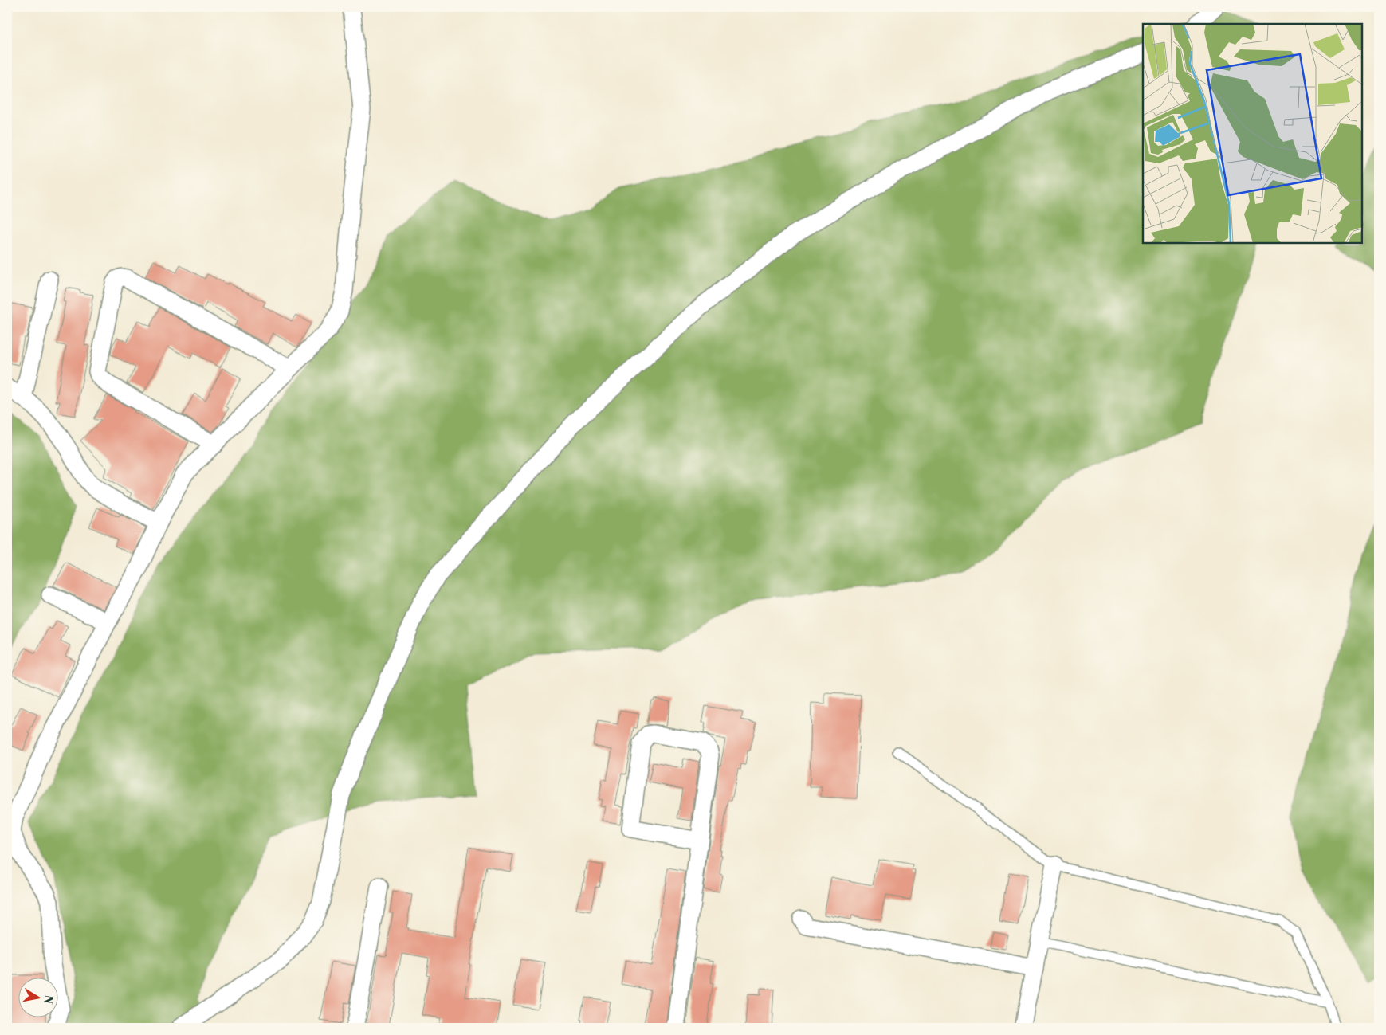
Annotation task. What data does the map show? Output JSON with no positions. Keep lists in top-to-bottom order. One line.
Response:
{"north":"right"}
